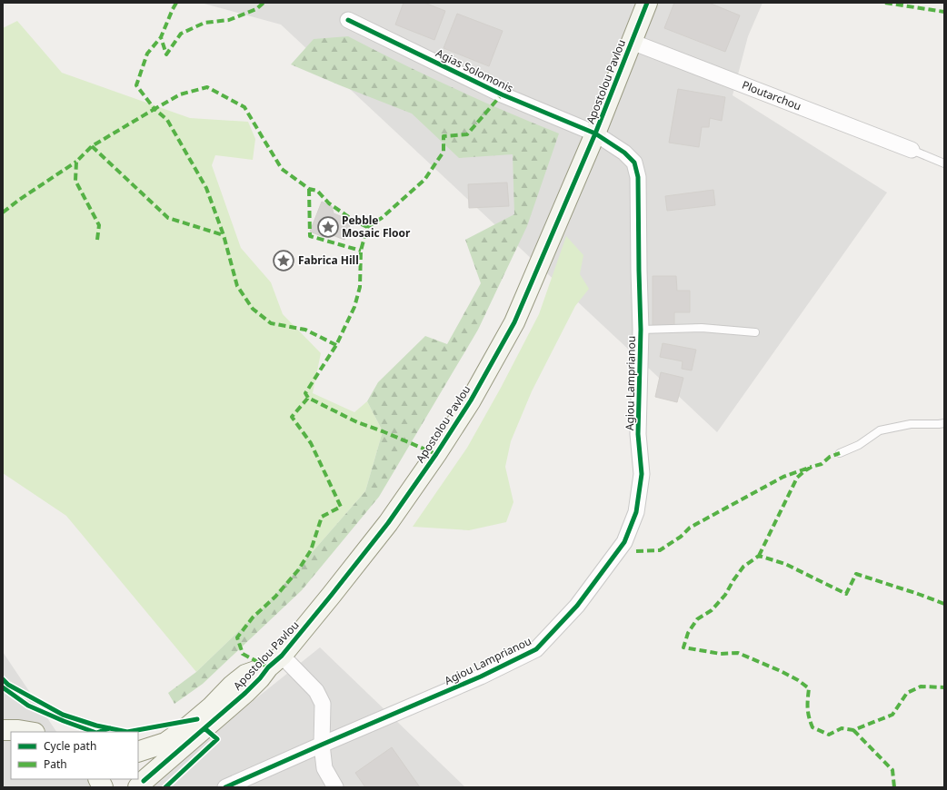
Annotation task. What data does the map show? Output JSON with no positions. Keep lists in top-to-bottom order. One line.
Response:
{"streets":{"main road":["Apostolou Pavlou"],"street":["Agias Solomonis","Ploutarchou","Agiou Lamprianou"]},"crossings":[["Agias Solomonis","Apostolou Pavlou"],["Agias Solomonis","Agiou Lamprianou"],["Apostolou Pavlou","Ploutarchou"],["Apostolou Pavlou","Agiou Lamprianou"]],"places":{"place":["Pebble Mosaic Floor","Fabrica Hill"]},"legend":["Cycle path","Path"]}
